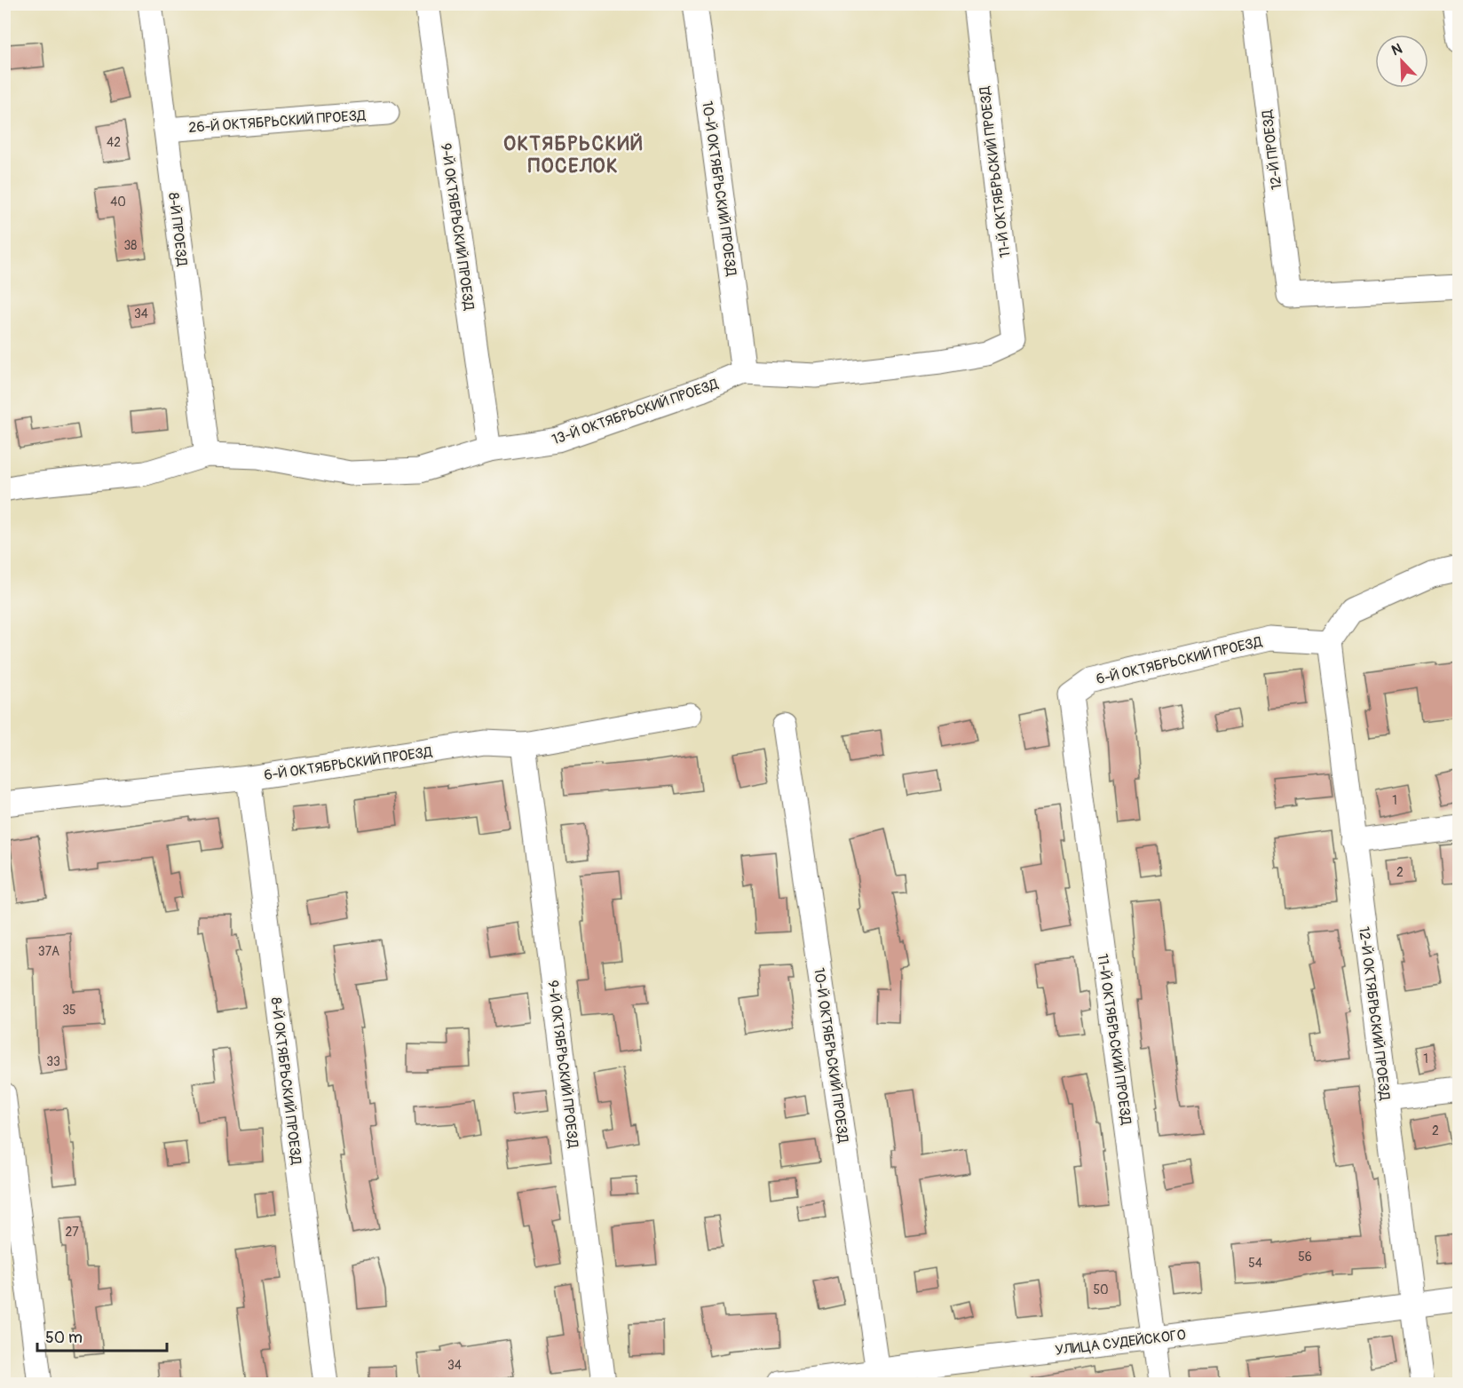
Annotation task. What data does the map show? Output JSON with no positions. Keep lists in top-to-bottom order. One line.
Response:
{"streets":{"street":["26-Й ОКТЯБРЬСКИЙ ПРОЕЗД","12-Й ПРОЕЗД","11-Й ОКТЯБРЬСКИЙ ПРОЕЗД","10-Й ОКТЯБРЬСКИЙ ПРОЕЗД","9-Й ОКТЯБРЬСКИЙ ПРОЕЗД","8-Й ПРОЕЗД","13-Й ОКТЯБРЬСКИЙ ПРОЕЗД","6-Й ОКТЯБРЬСКИЙ ПРОЕЗД","12-Й ОКТЯБРЬСКИЙ ПРОЕЗД","8-Й ОКТЯБРЬСКИЙ ПРОЕЗД","УЛИЦА СУДЕЙСКОГО"]},"crossings":[["26-Й ОКТЯБРЬСКИЙ ПРОЕЗД","8-Й ПРОЕЗД"],["11-Й ОКТЯБРЬСКИЙ ПРОЕЗД","13-Й ОКТЯБРЬСКИЙ ПРОЕЗД"],["11-Й ОКТЯБРЬСКИЙ ПРОЕЗД","6-Й ОКТЯБРЬСКИЙ ПРОЕЗД"],["11-Й ОКТЯБРЬСКИЙ ПРОЕЗД","УЛИЦА СУДЕЙСКОГО"],["10-Й ОКТЯБРЬСКИЙ ПРОЕЗД","13-Й ОКТЯБРЬСКИЙ ПРОЕЗД"],["10-Й ОКТЯБРЬСКИЙ ПРОЕЗД","УЛИЦА СУДЕЙСКОГО"],["9-Й ОКТЯБРЬСКИЙ ПРОЕЗД","13-Й ОКТЯБРЬСКИЙ ПРОЕЗД"],["9-Й ОКТЯБРЬСКИЙ ПРОЕЗД","6-Й ОКТЯБРЬСКИЙ ПРОЕЗД"],["8-Й ПРОЕЗД","13-Й ОКТЯБРЬСКИЙ ПРОЕЗД"],["6-Й ОКТЯБРЬСКИЙ ПРОЕЗД","12-Й ОКТЯБРЬСКИЙ ПРОЕЗД"],["6-Й ОКТЯБРЬСКИЙ ПРОЕЗД","8-Й ОКТЯБРЬСКИЙ ПРОЕЗД"],["12-Й ОКТЯБРЬСКИЙ ПРОЕЗД","УЛИЦА СУДЕЙСКОГО"]],"districts":["ОКТЯБРЬСКИЙ ПОСЕЛОК"],"house_numbers":["42","40","38","34","1","2","37А","35","1","33","2","27","56","54","50","34"],"scale_bar":"50 m","north":"top left"}
